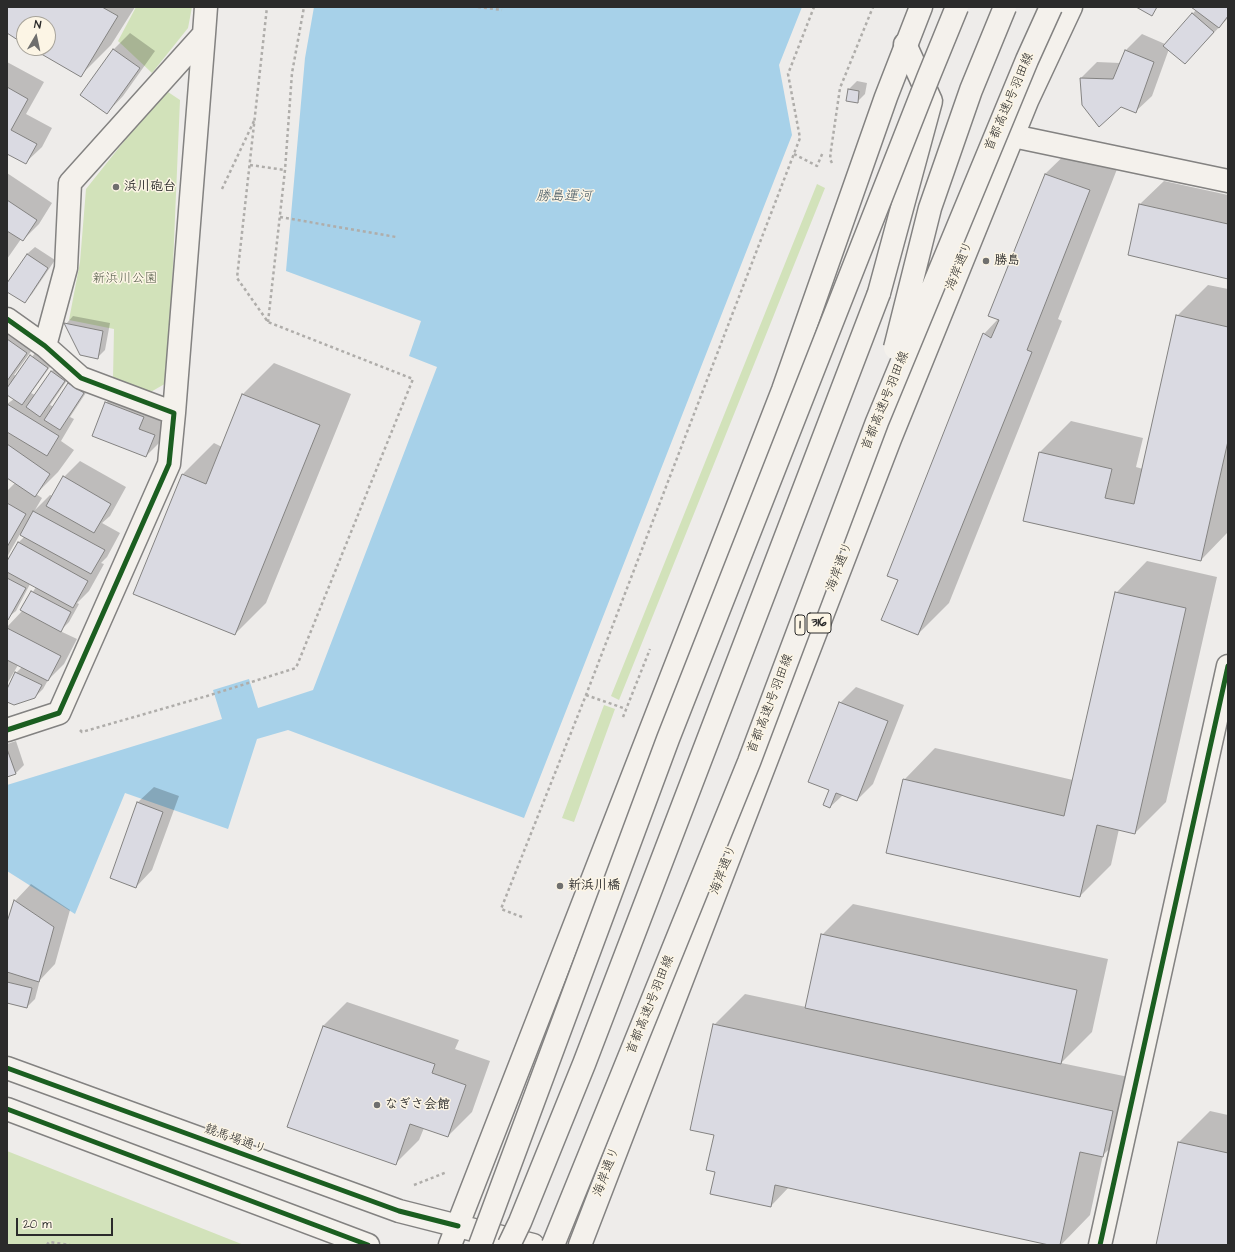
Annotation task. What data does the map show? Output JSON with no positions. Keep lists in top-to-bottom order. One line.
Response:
{"streets":{"main road":["首都高速1号羽田線","海岸通り","316","1","競馬場通り"]},"water":["勝島運河"],"parks":["新浜川公園"],"places":["浜川砲台","勝島","新浜川橋","なぎさ会館"],"scale_bar":"20 m","north":"top"}
